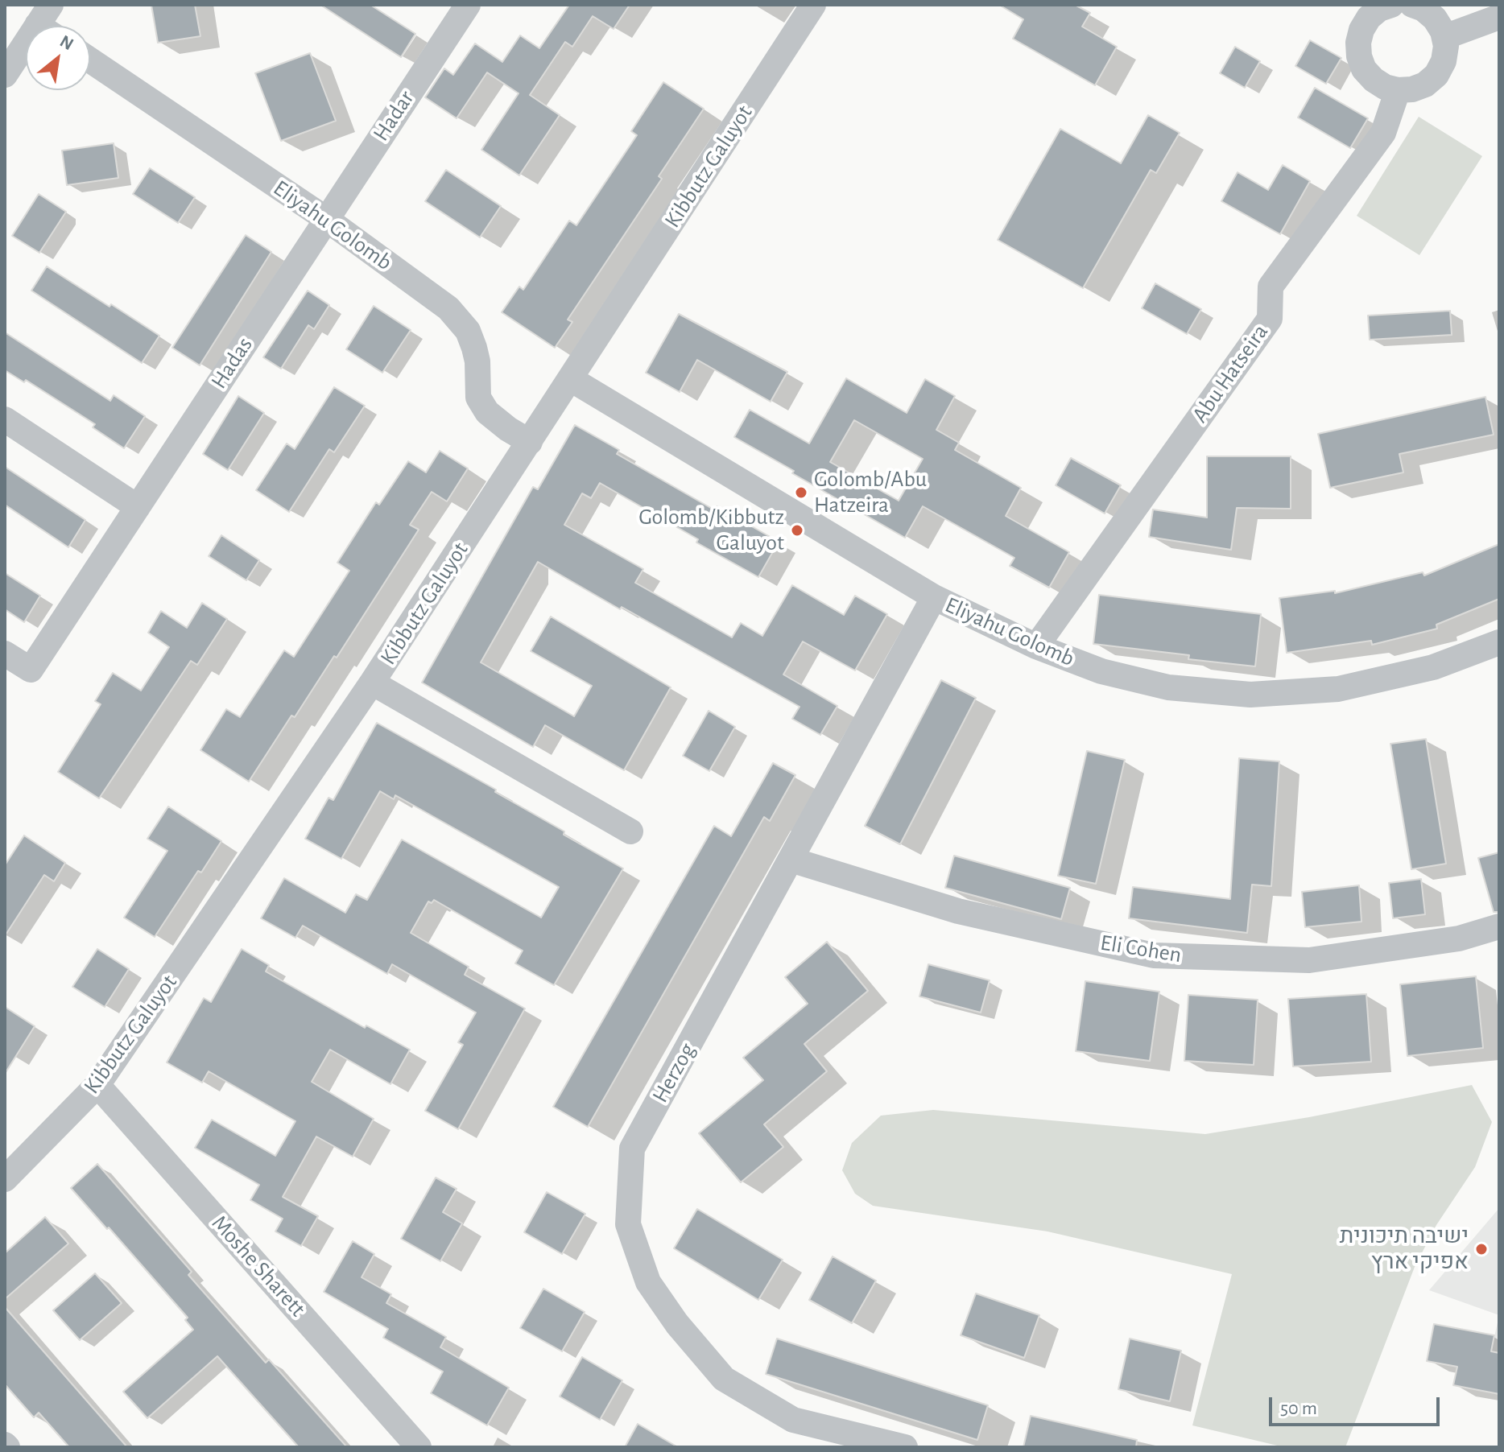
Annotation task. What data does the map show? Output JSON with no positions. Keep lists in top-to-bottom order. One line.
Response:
{"streets":{"street":["Hadar","Kibbutz Galuyot","Eliyahu Golomb","Hadas","Abu Hatseira","Eli Cohen","Herzog","Moshe Sharett"]},"crossings":[["Hadar","Eliyahu Golomb"],["Hadar","Hadas"],["Kibbutz Galuyot","Eliyahu Golomb"],["Kibbutz Galuyot","Moshe Sharett"],["Eliyahu Golomb","Hadas"],["Eliyahu Golomb","Abu Hatseira"],["Eliyahu Golomb","Herzog"],["Eli Cohen","Herzog"]],"places":["Golomb/Abu Hatzeira","Golomb/Kibbutz Galuyot","ישיבה תיכונית אפיקי ארץ"],"scale_bar":"50 m","north":"top right"}
